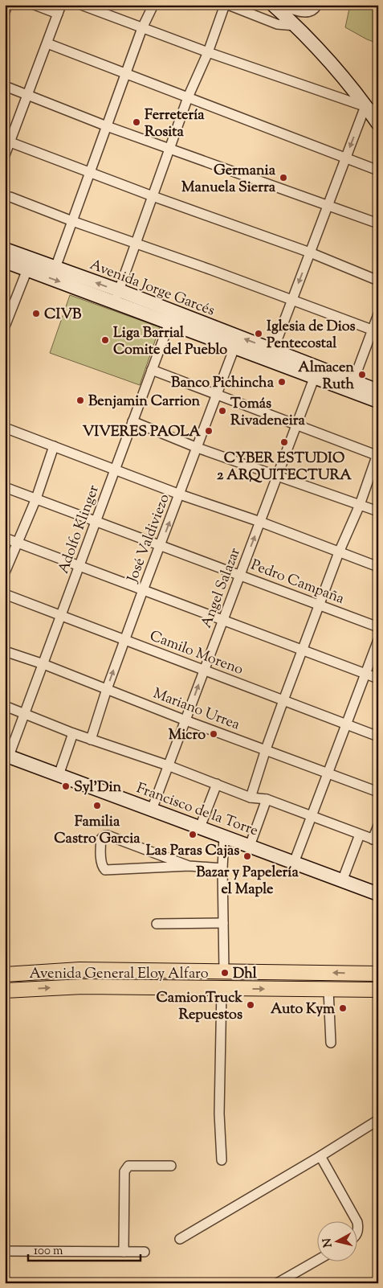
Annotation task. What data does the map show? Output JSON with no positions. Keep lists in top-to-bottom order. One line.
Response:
{"streets":{"main road":["Avenida General Eloy Alfaro"],"street":["Avenida Jorge Garcés","Adolfo Klinger","José Valdiviezo","Pedro Campaña","Angel Salazar","Camilo Moreno","Mariano Urrea","Francisco de la Torre"]},"crossings":[["Avenida Jorge Garcés","Adolfo Klinger"],["Avenida Jorge Garcés","José Valdiviezo"],["Avenida Jorge Garcés","Angel Salazar"],["Adolfo Klinger","Pedro Campaña"],["Adolfo Klinger","Camilo Moreno"],["Adolfo Klinger","Mariano Urrea"],["Adolfo Klinger","Francisco de la Torre"],["José Valdiviezo","Pedro Campaña"],["José Valdiviezo","Camilo Moreno"],["José Valdiviezo","Mariano Urrea"],["Pedro Campaña","Angel Salazar"],["Angel Salazar","Camilo Moreno"],["Angel Salazar","Mariano Urrea"],["Angel Salazar","Francisco de la Torre"]],"places":["Ferretería Rosita","Germania Manuela Sierra","CIVB","Iglesia de Dios Pentecostal","Liga Barrial Comite del Pueblo","Almacen Ruth","Banco Pichincha","Benjamin Carrion","Tomás Rivadeneira","VIVERES PAOLA","CYBER ESTUDIO 2 ARQUITECTURA","Micro","Syl'Din","Familia Castro Garcia","Las Paras Cajas","Bazar y Papelería el Maple","Dhl","CamionTruck Repuestos","Auto Kym"],"scale_bar":"100 m","north":"left"}
